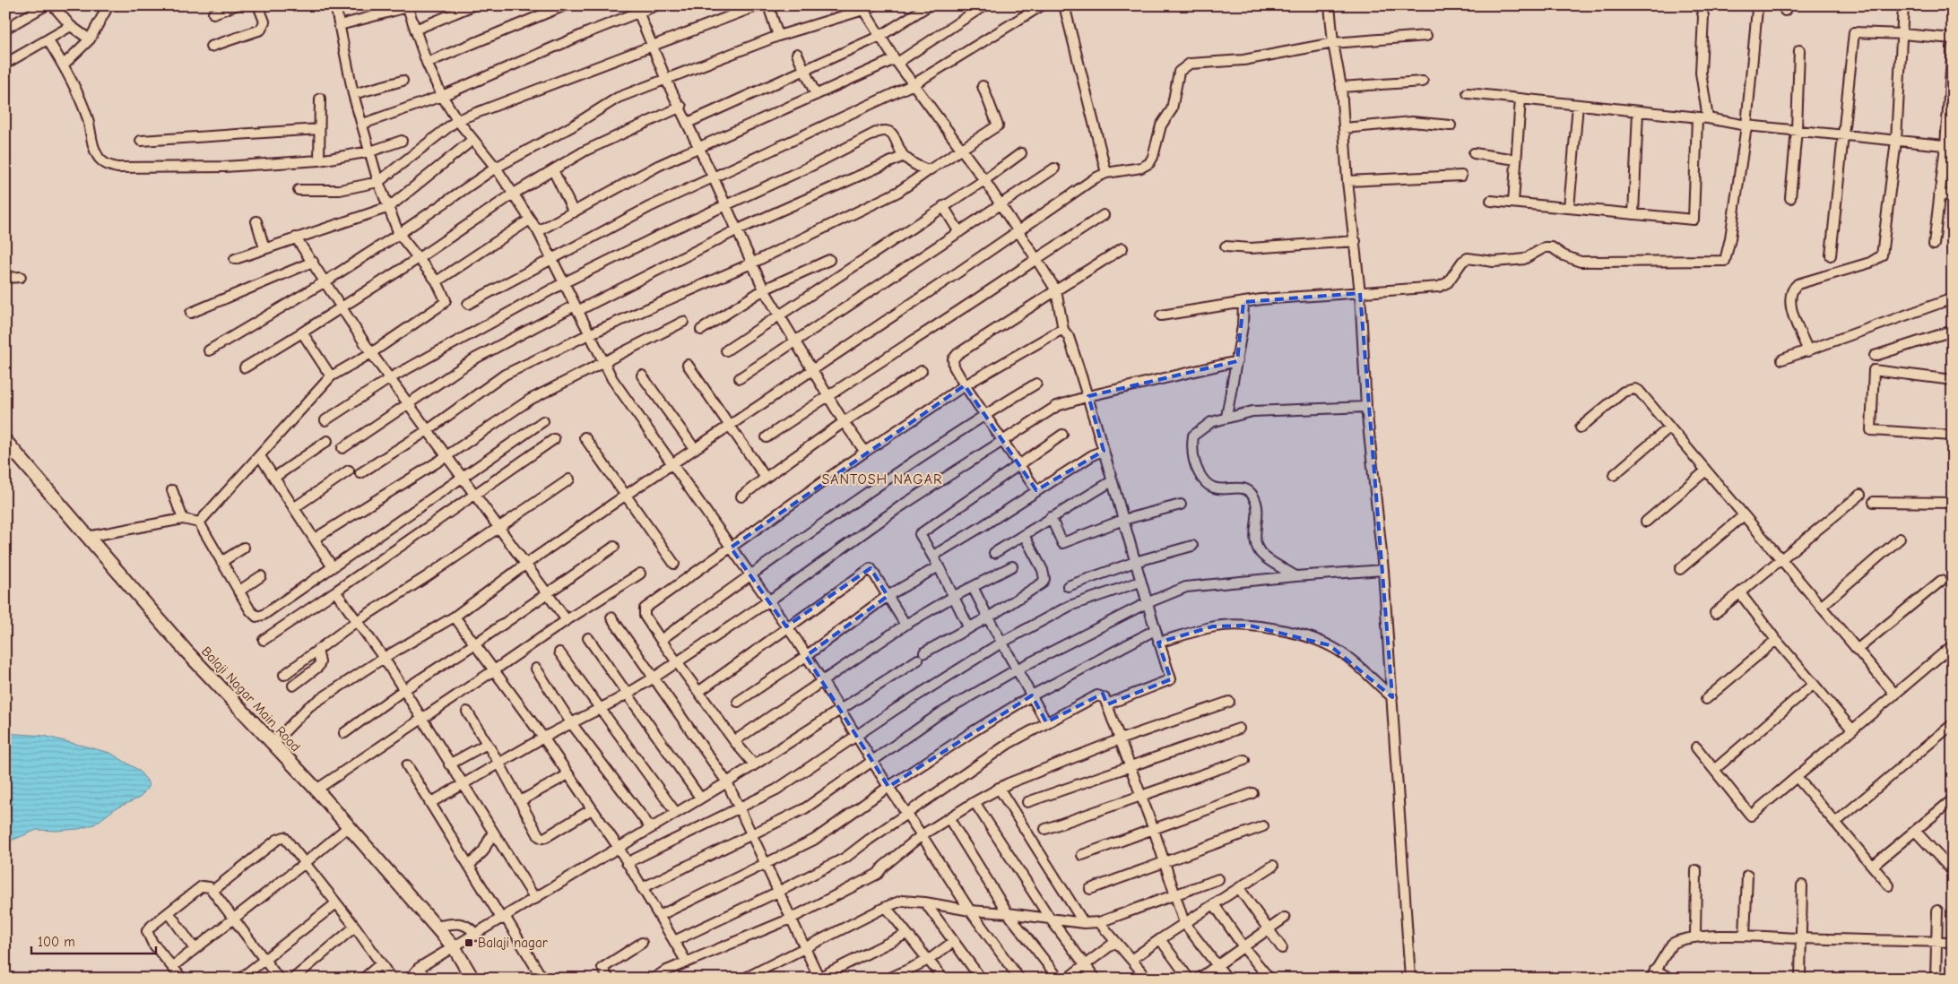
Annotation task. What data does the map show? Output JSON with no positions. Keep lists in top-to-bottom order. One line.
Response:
{"streets":{"street":["Balaji Nagar Main Road"]},"districts":["SANTOSH NAGAR"],"places":{"transit":["Balaji nagar"]},"scale_bar":"100 m"}
